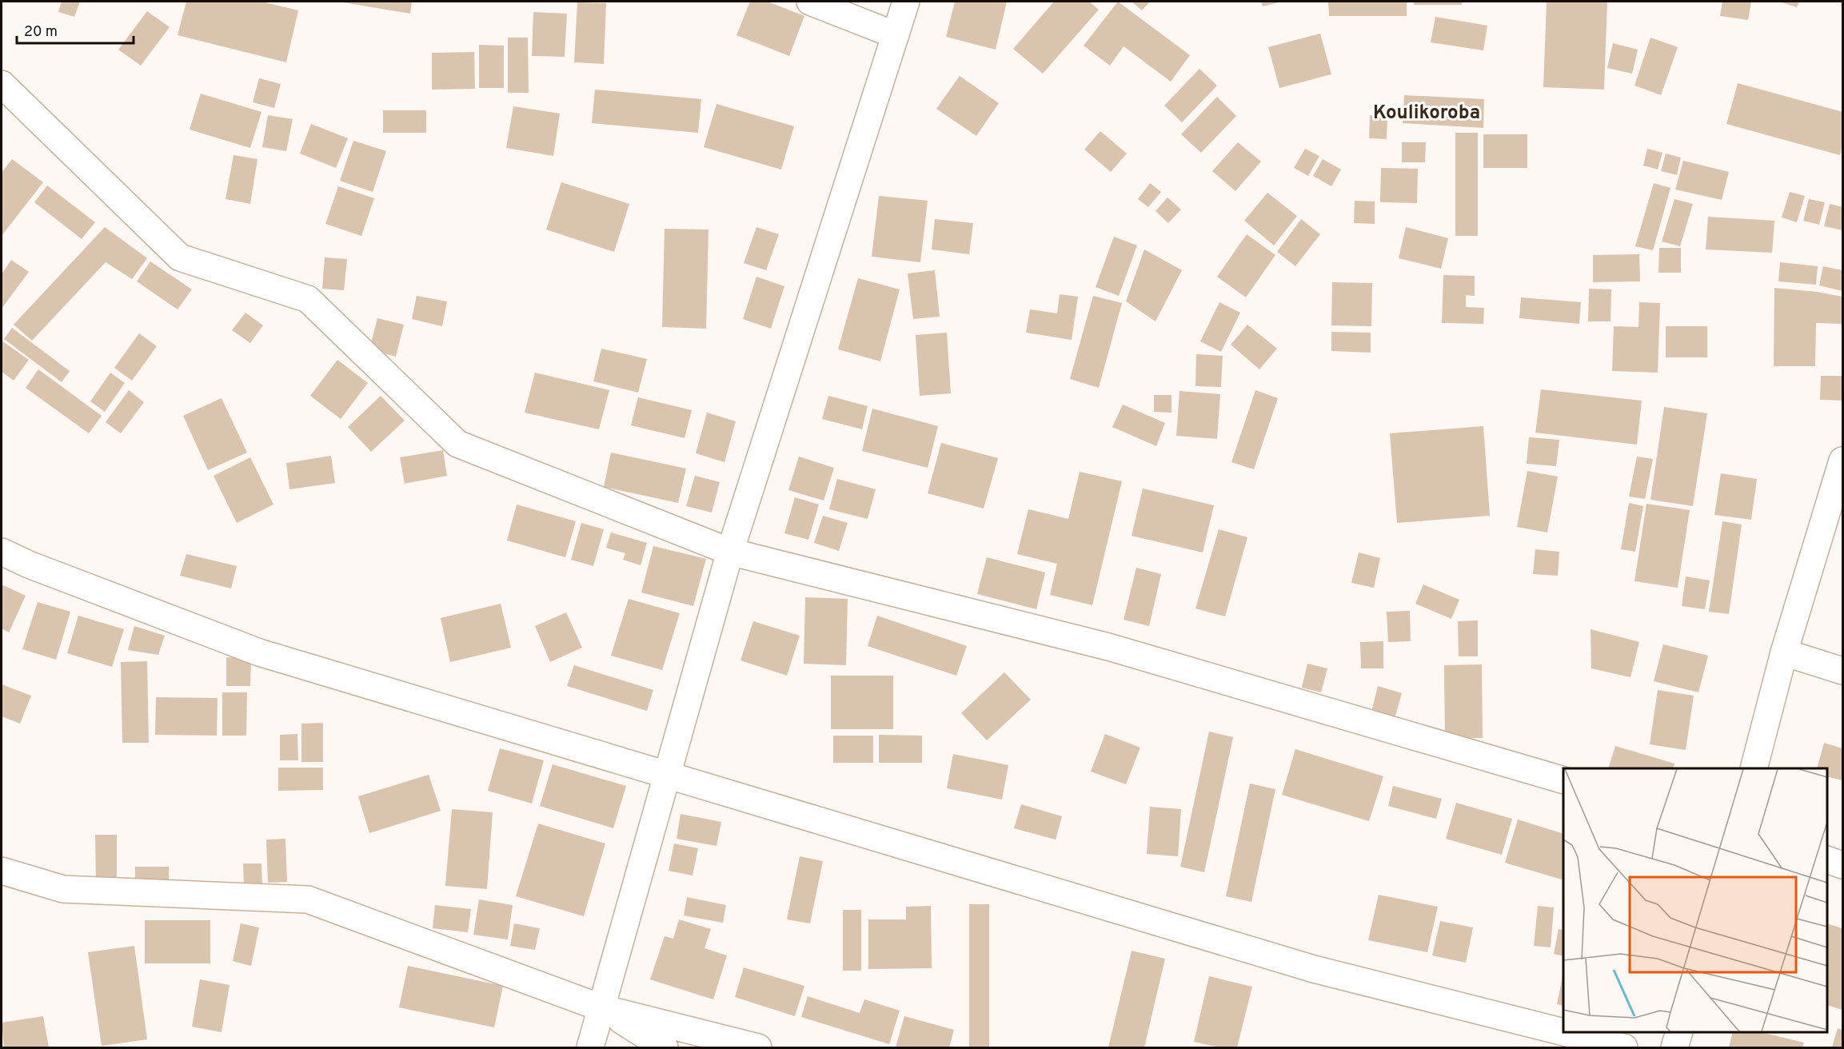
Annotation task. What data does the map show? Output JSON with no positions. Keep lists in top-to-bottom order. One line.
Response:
{"districts":["Koulikoroba"],"scale_bar":"20 m"}
